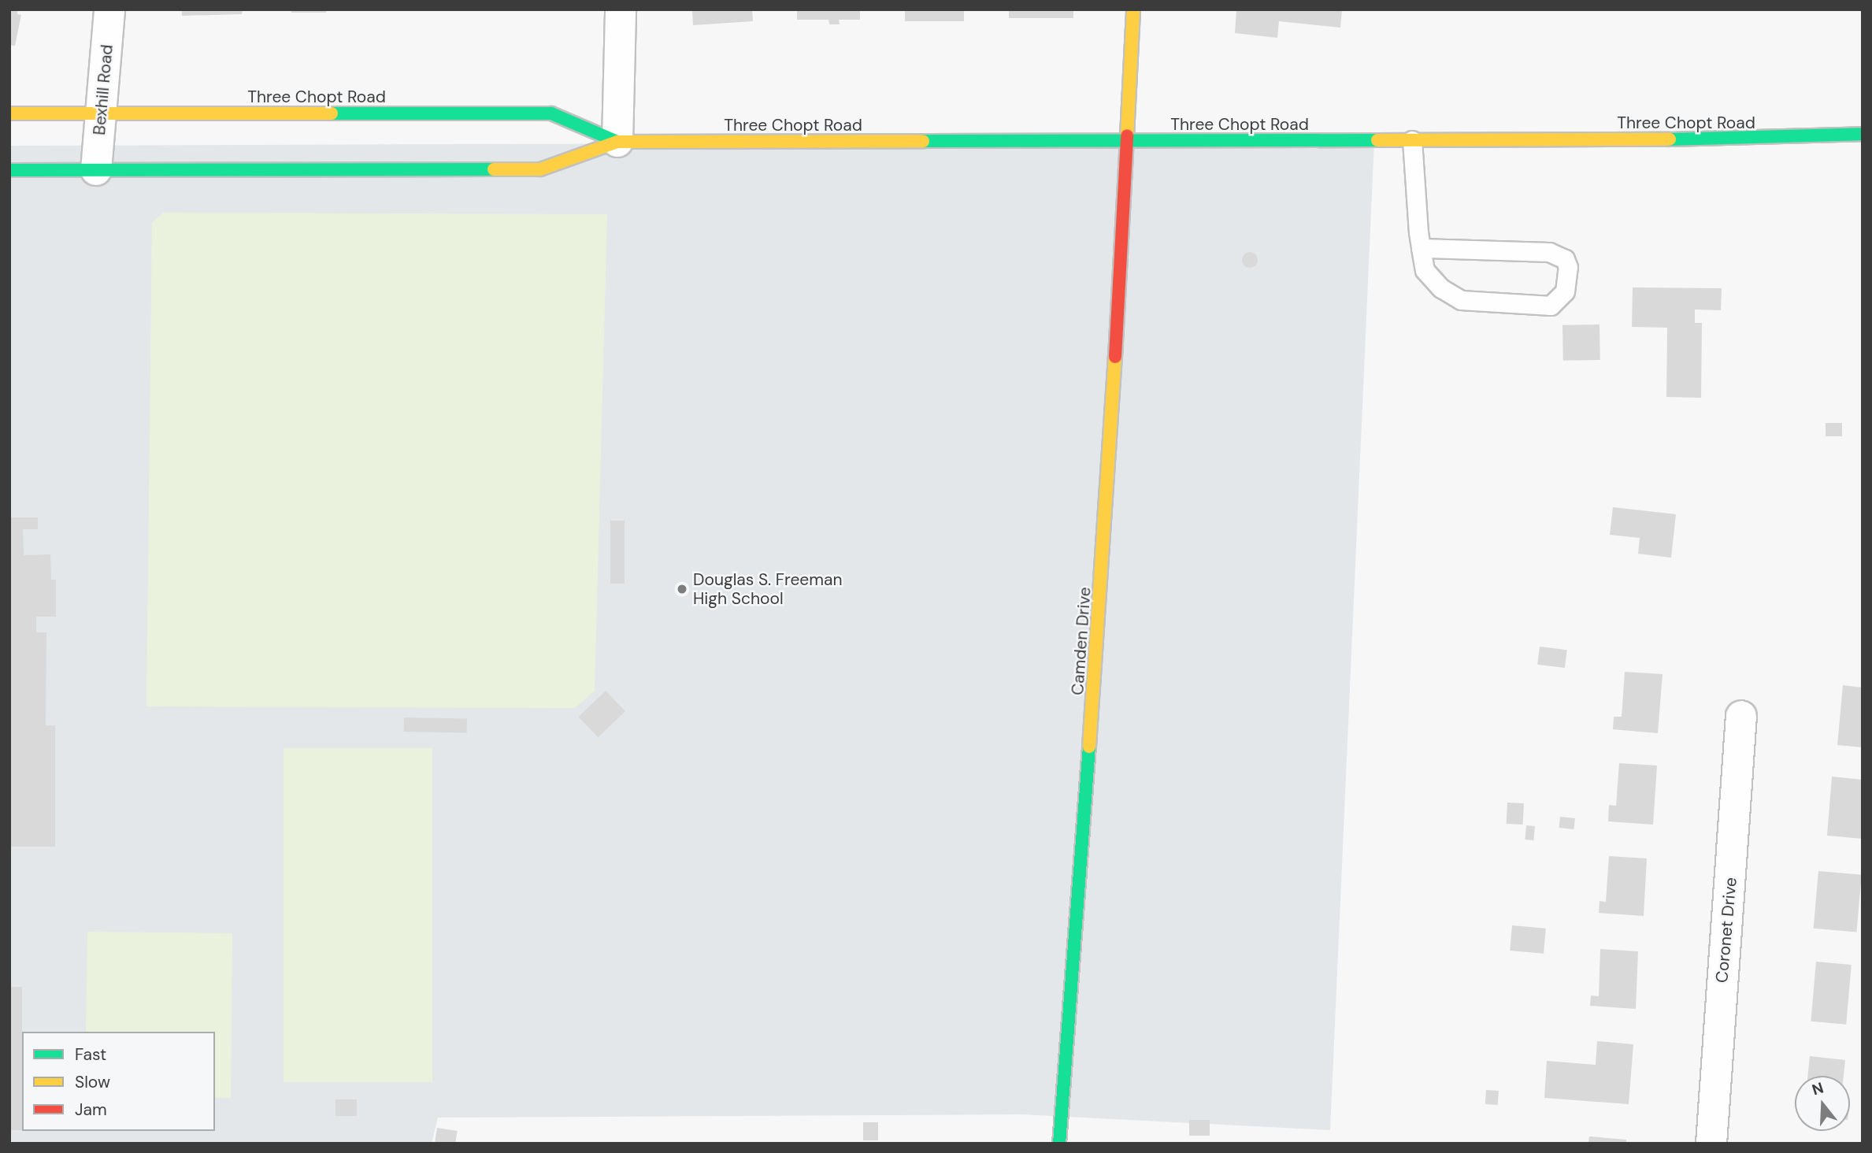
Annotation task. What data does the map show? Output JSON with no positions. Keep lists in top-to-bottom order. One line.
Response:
{"streets":{"main road":["Three Chopt Road","Camden Drive"],"street":["Bexhill Road","Coronet Drive"]},"crossings":[["Bexhill Road","Three Chopt Road"],["Three Chopt Road","Camden Drive"]],"places":["Douglas S. Freeman High School"],"legend":["Fast","Slow","Jam"],"north":"top"}
